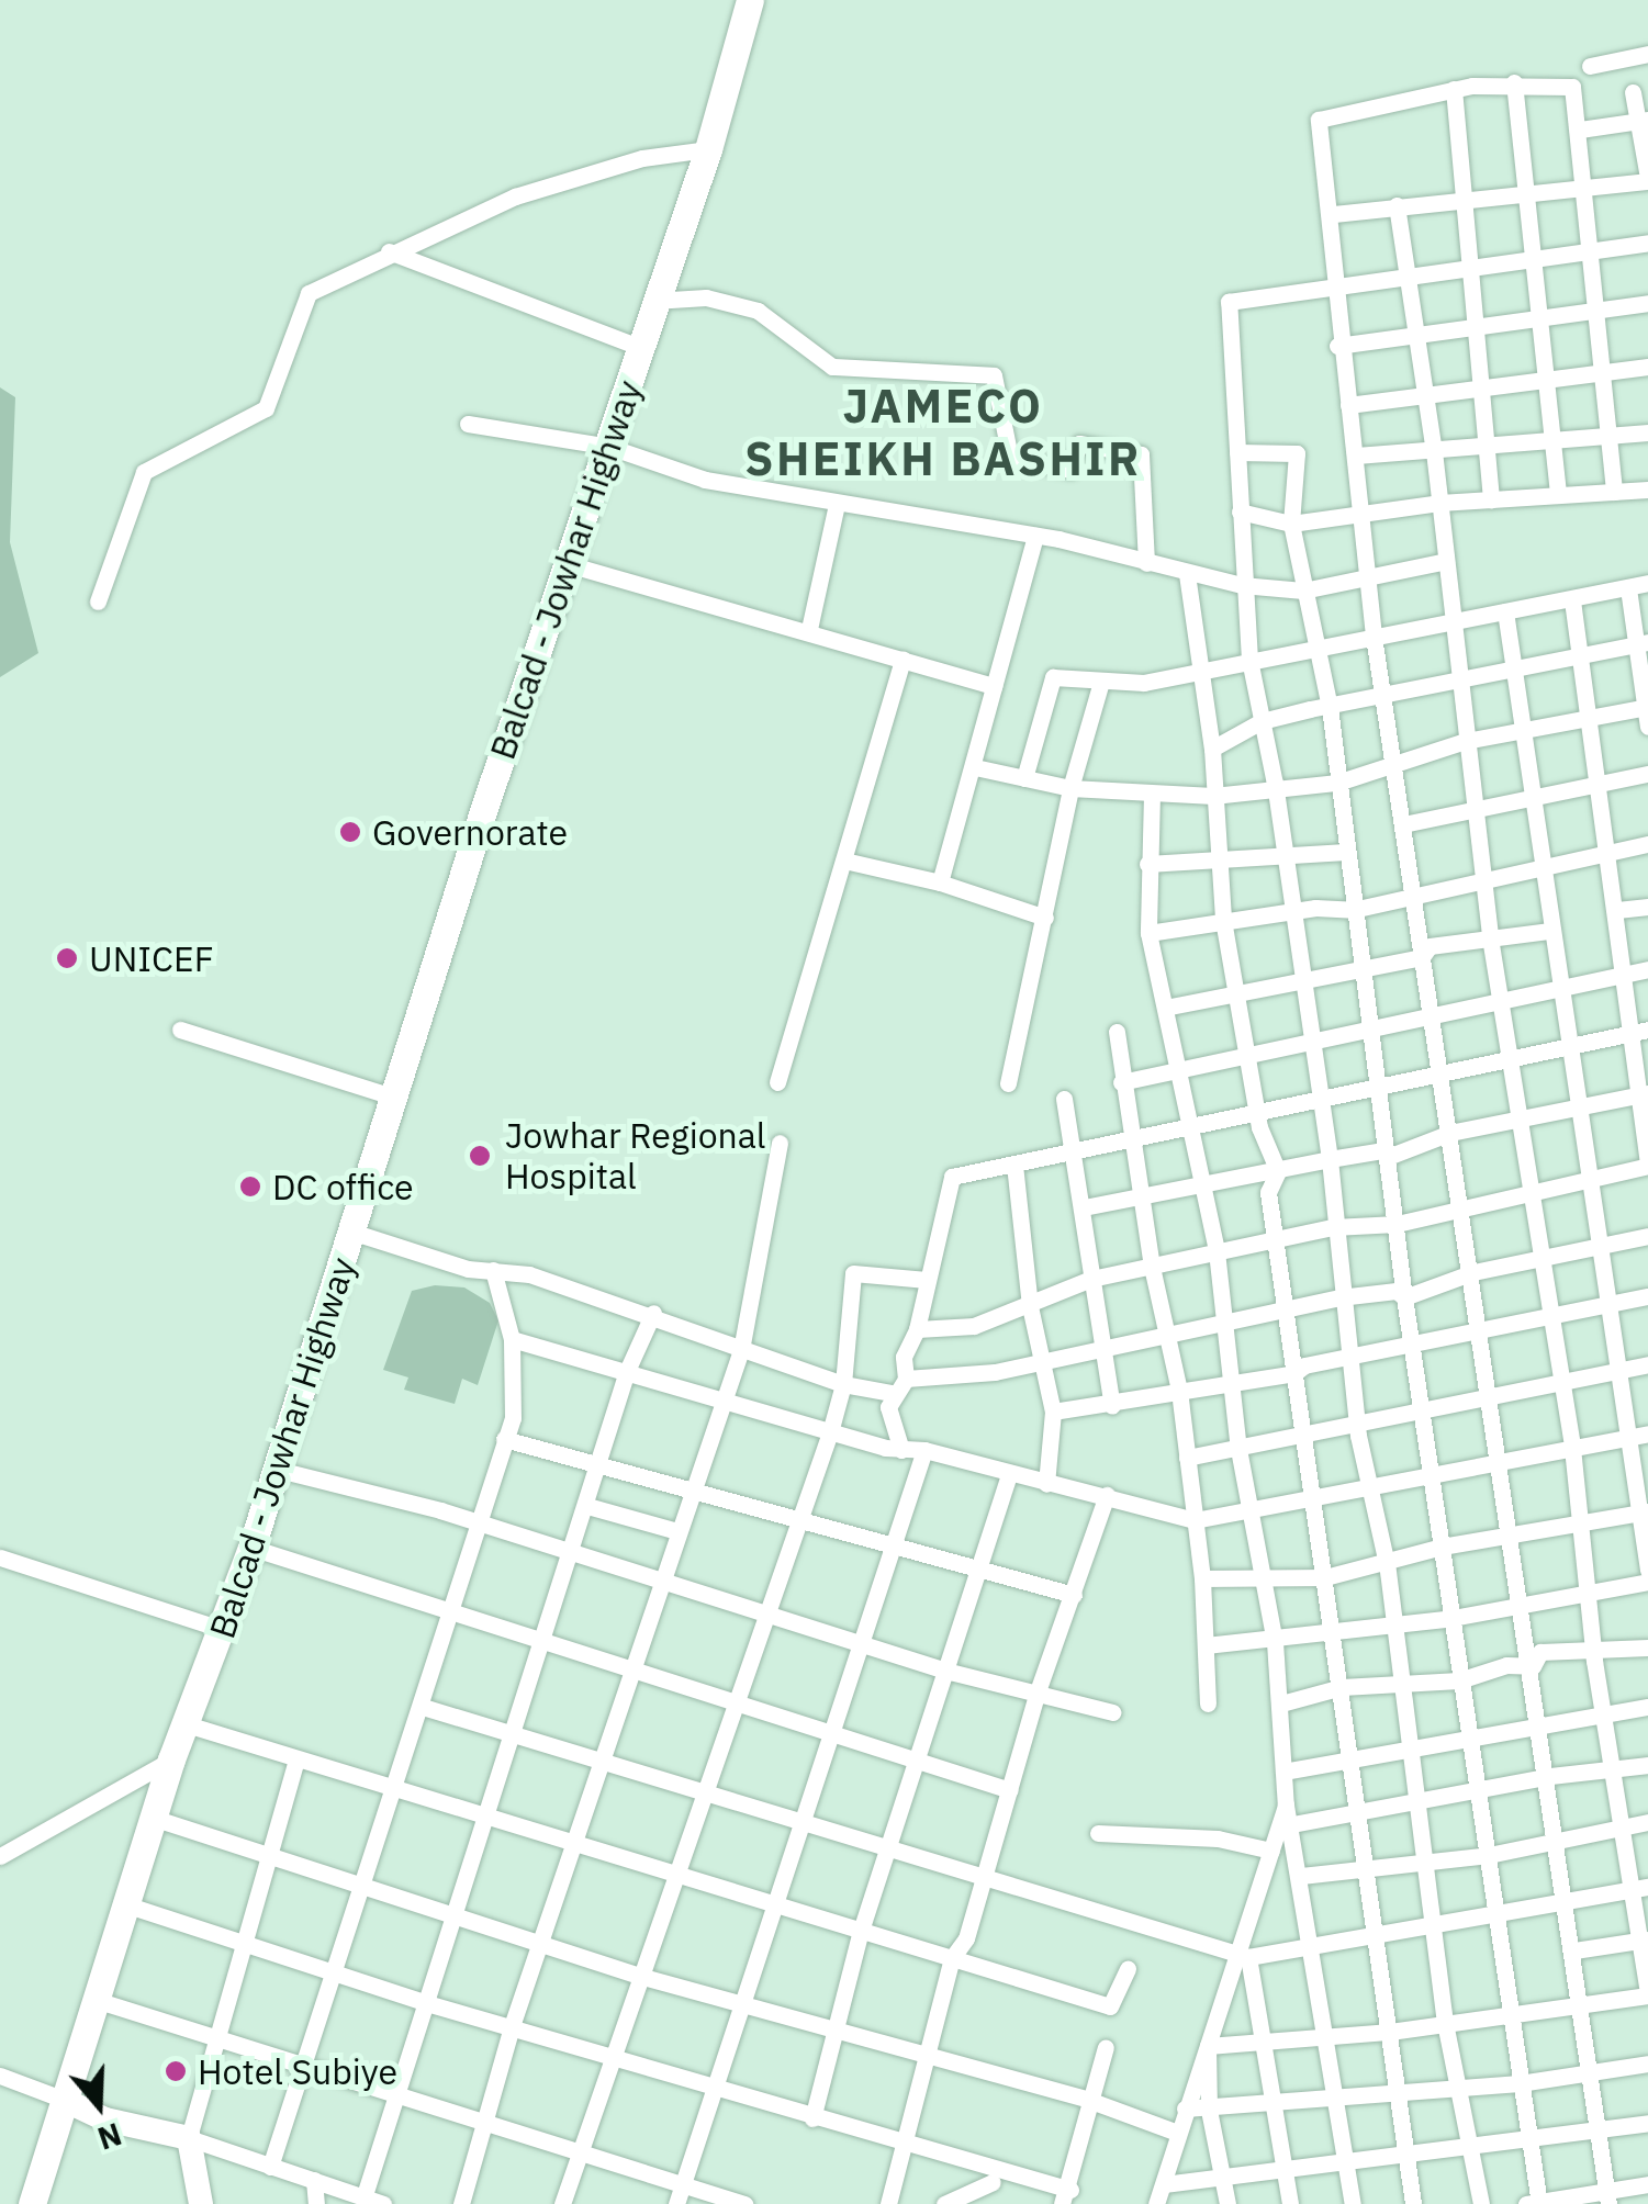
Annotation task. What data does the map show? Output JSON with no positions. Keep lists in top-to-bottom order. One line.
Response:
{"streets":{"main road":["Balcad - Jowhar Highway"]},"districts":["JAMECO SHEIKH BASHIR"],"places":["Governorate","UNICEF","Jowhar Regional Hospital","DC office","Hotel Subiye"],"north":"bottom"}
